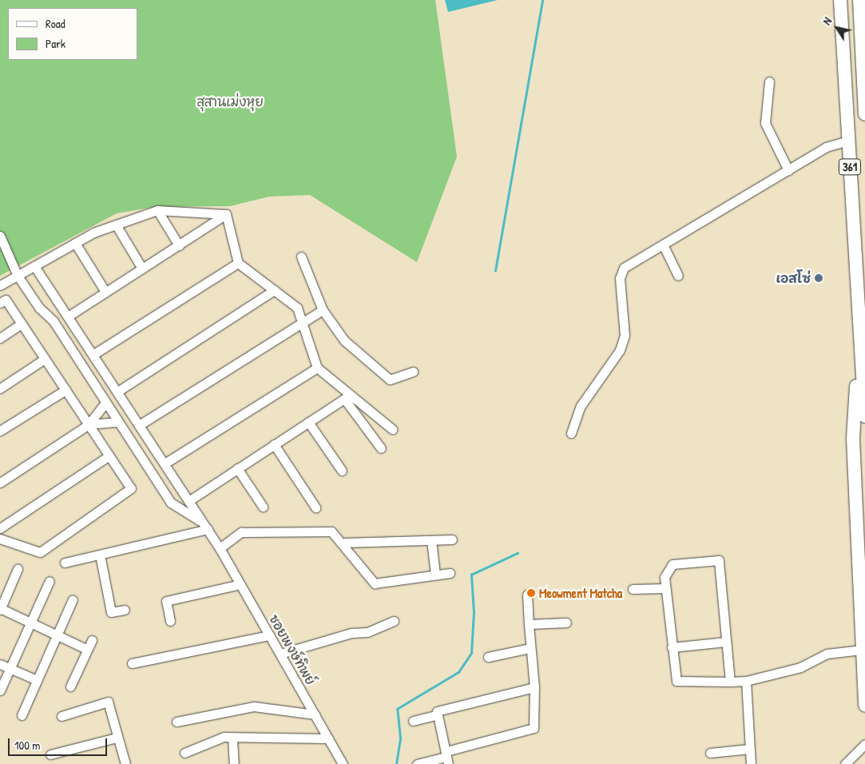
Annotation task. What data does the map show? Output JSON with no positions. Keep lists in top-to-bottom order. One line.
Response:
{"streets":{"highway":["361"],"street":["ซอยพงษ์ทิพย์"]},"parks":["สุสานเม่งหุย"],"places":["เอสโซ่","Meowment Matcha"],"legend":["Road","Park"],"scale_bar":"100 m","north":"top left"}
